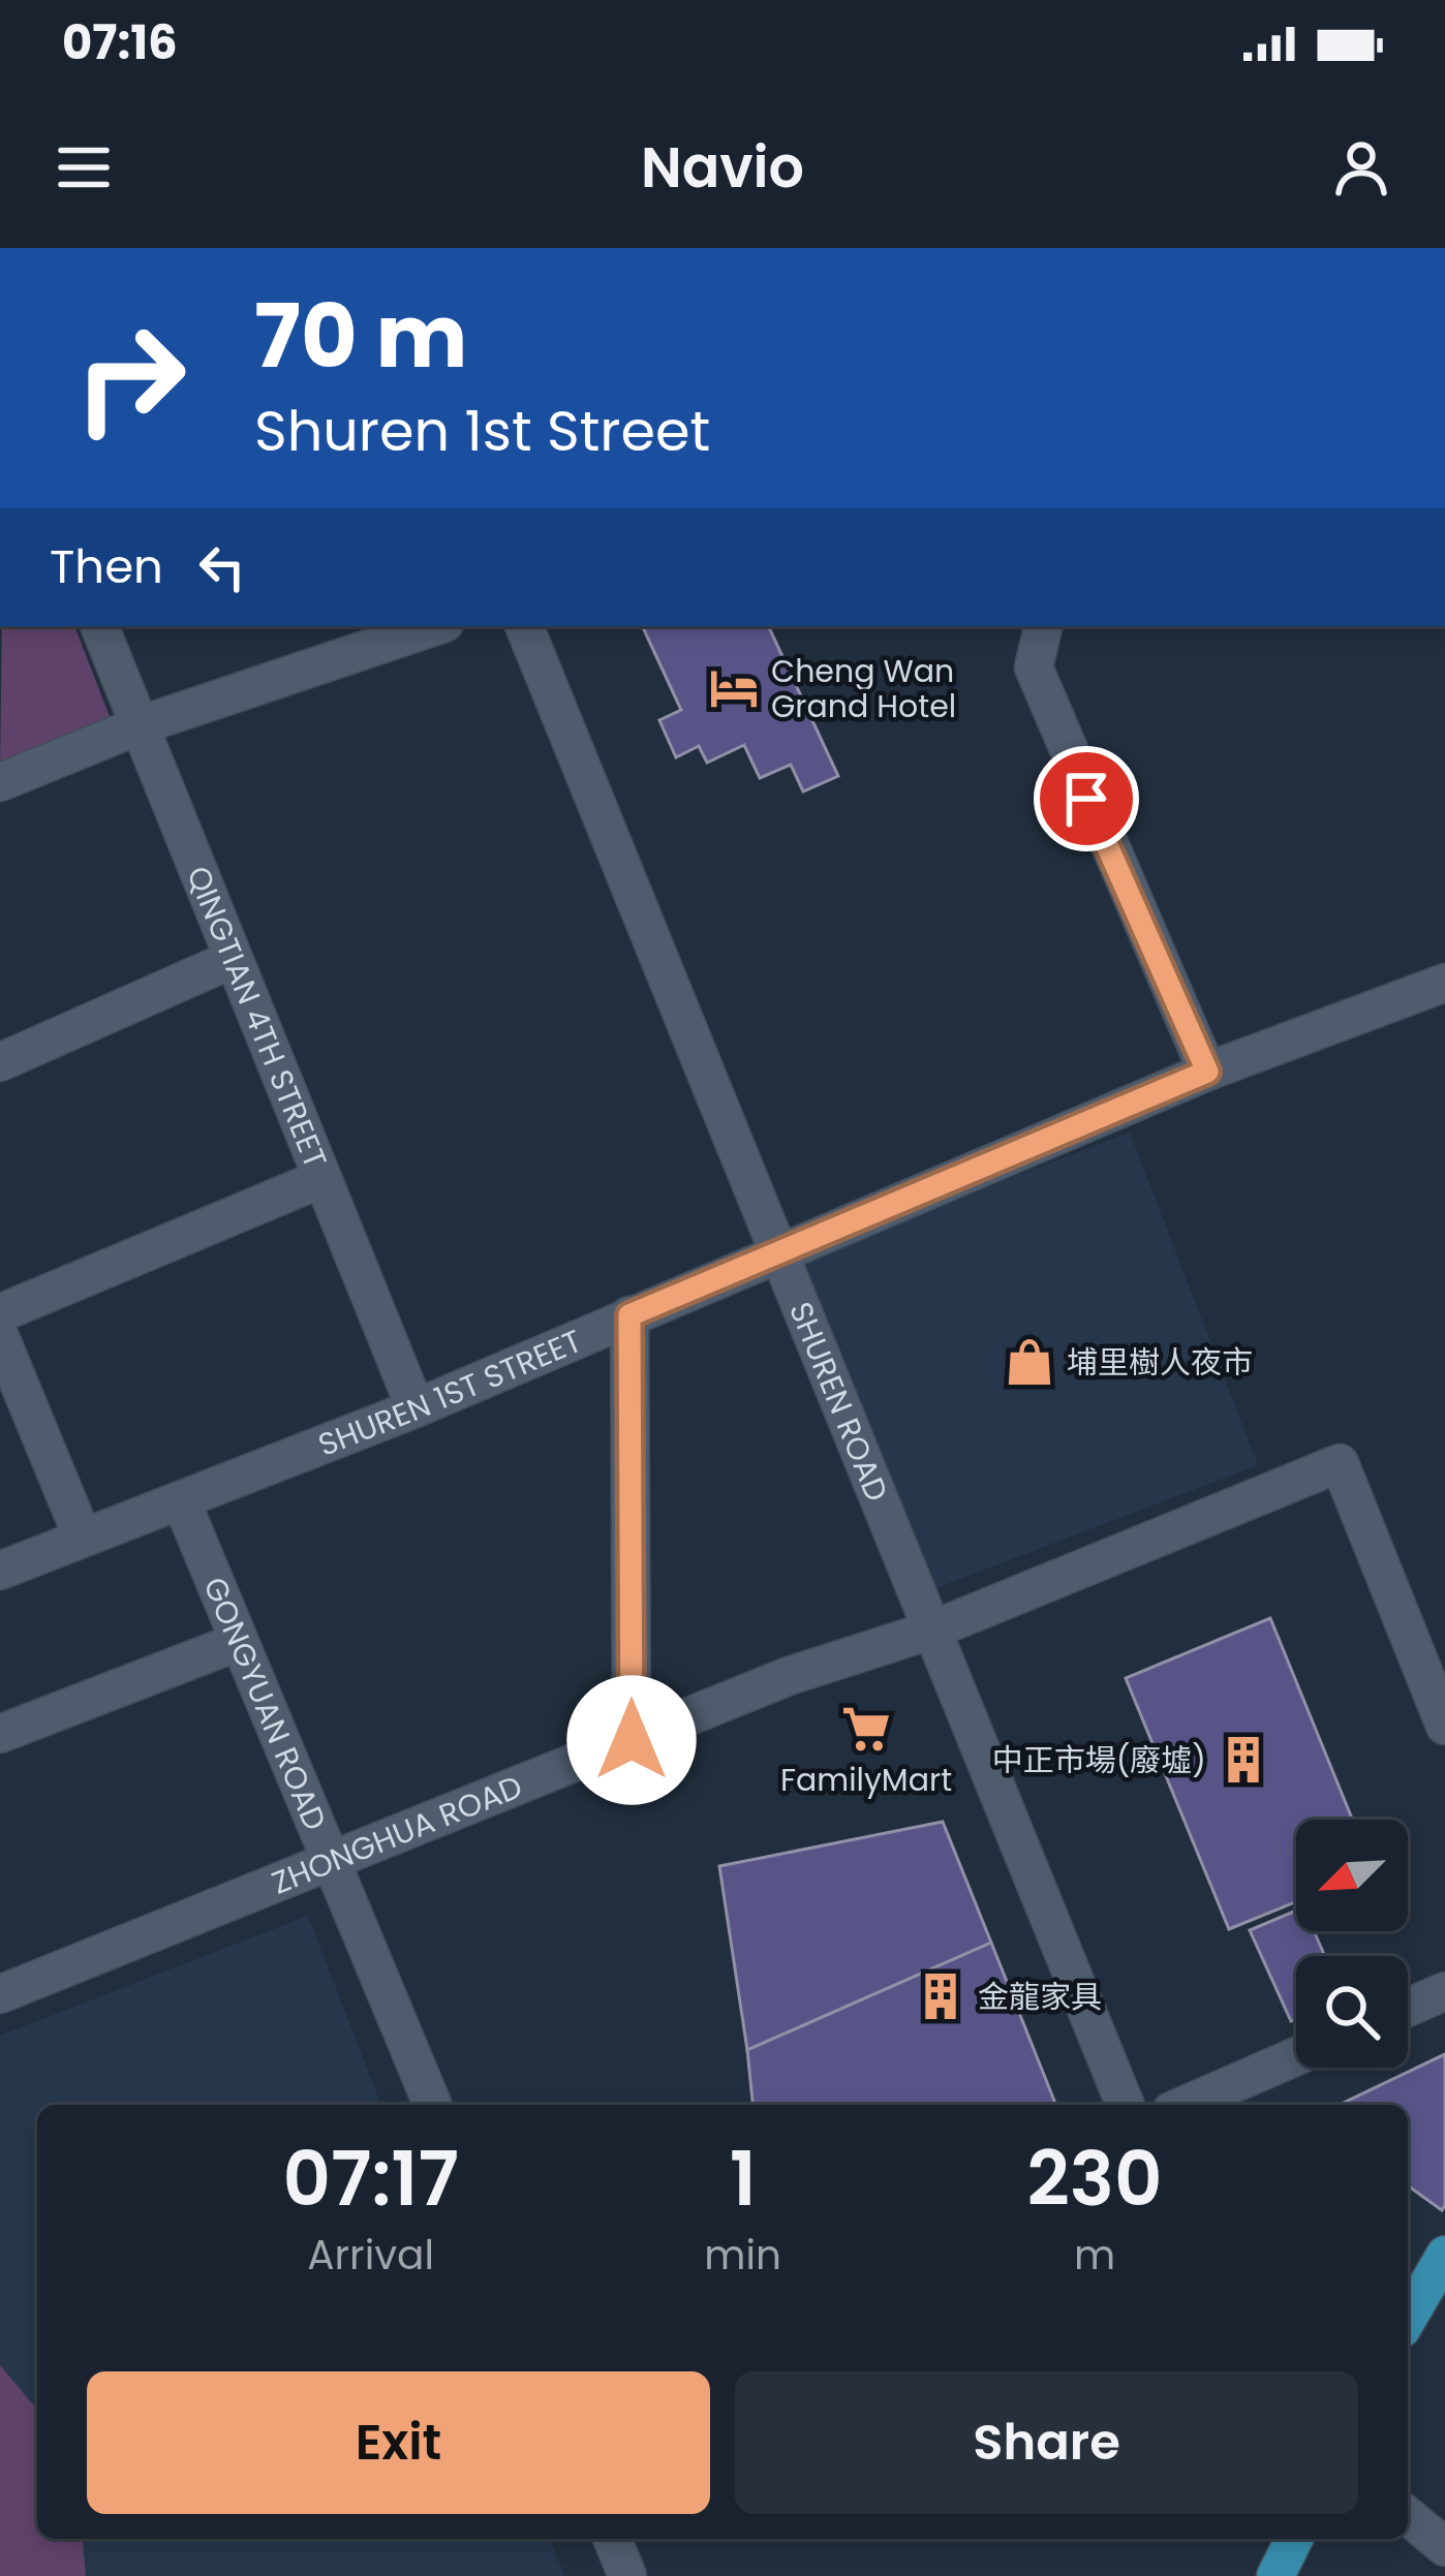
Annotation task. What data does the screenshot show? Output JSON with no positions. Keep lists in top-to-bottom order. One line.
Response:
{"streets":{"street":["QINGTIAN 4TH STREET","SHUREN 1ST STREET","SHUREN ROAD","GONGYUAN ROAD","ZHONGHUA ROAD"]},"crossings":[["QINGTIAN 4TH STREET","SHUREN 1ST STREET"],["SHUREN 1ST STREET","SHUREN ROAD"],["SHUREN 1ST STREET","GONGYUAN ROAD"],["SHUREN ROAD","ZHONGHUA ROAD"],["GONGYUAN ROAD","ZHONGHUA ROAD"]],"places":{"hotel":["Cheng Wan Grand Hotel"],"shop":["埔里樹人夜市"],"supermarket":["FamilyMart"],"building":["中正市場(廢墟)","金龍家具"]},"north":"bottom left","page":{"status":"07:16","header":"Navio","turn":["70 m","Shuren 1st Street"],"then":"Then","eta":["07:17","Arrival","1","min","230","m"],"buttons":["Exit","Share"]}}
